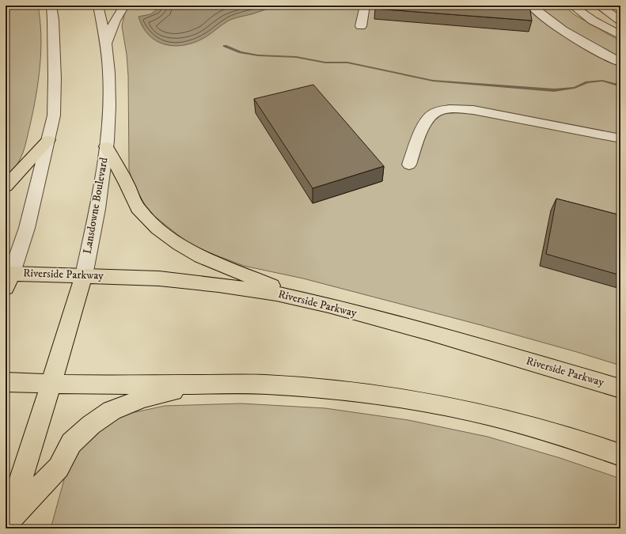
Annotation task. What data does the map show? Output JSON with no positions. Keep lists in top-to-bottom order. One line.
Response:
{"streets":{"main road":["Lansdowne Boulevard","Riverside Parkway"]},"crossings":[["Lansdowne Boulevard","Riverside Parkway"]]}
